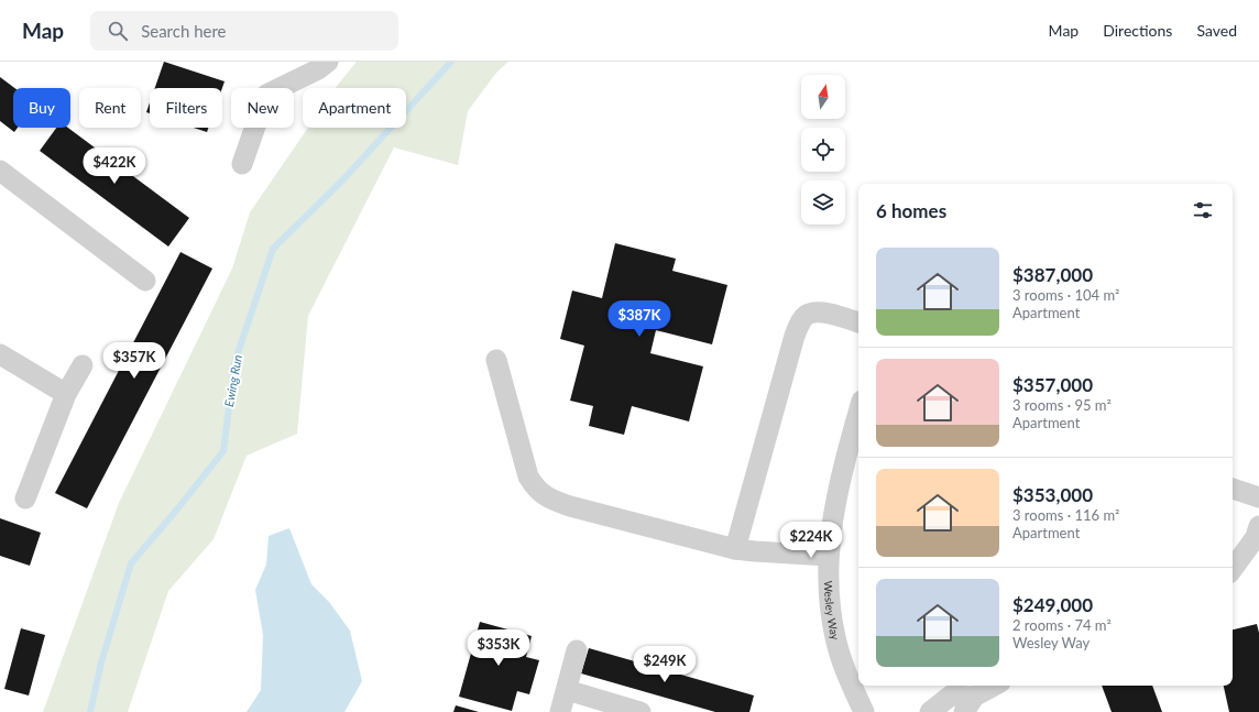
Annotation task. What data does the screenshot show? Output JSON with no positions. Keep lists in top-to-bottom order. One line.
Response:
{"streets":{"street":["Wesley Way"]},"water":["Ewing Run"],"north":"top","page":{"header":"Map","search":"Search here","nav":["Map","Directions","Saved"],"chip":["Buy","Rent","Filters","New","Apartment"],"price":["$422K","$387K","$357K","$224K","$353K","$249K"],"heading":"6 homes","list":[{"name":"$387,000","note":"3 rooms · 104 m² · Apartment"},{"name":"$357,000","note":"3 rooms · 95 m² · Apartment"},{"name":"$353,000","note":"3 rooms · 116 m² · Apartment"},{"name":"$249,000","note":"2 rooms · 74 m² · Wesley Way"}]}}
